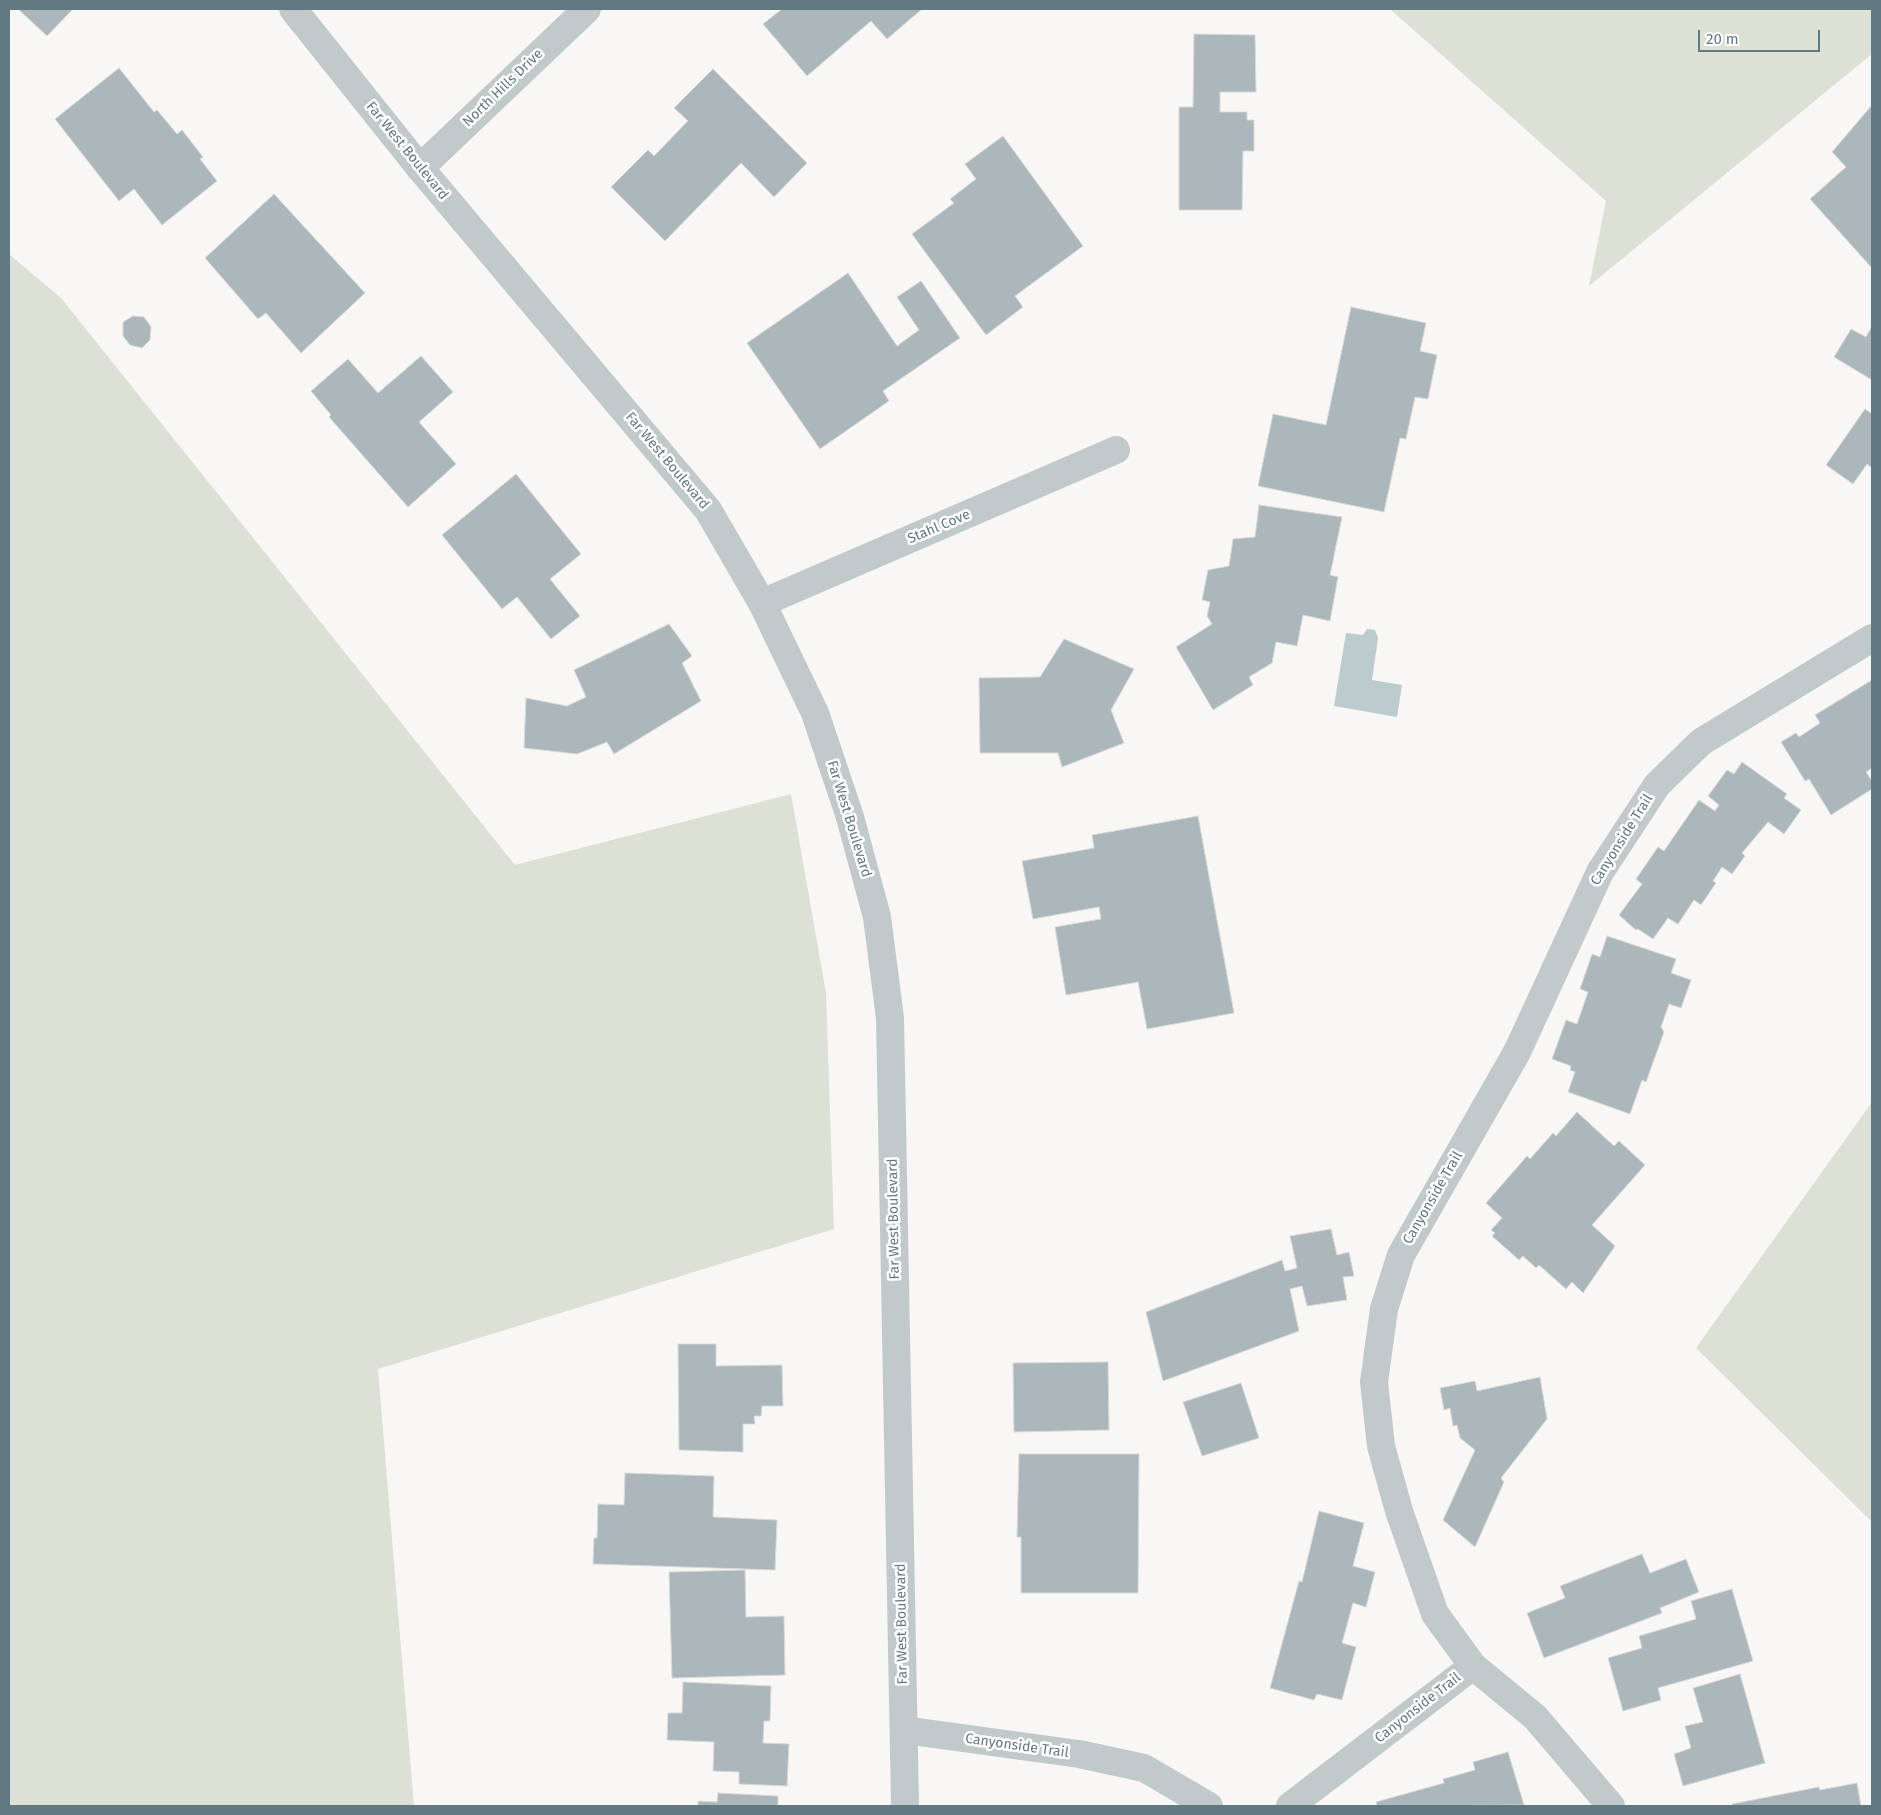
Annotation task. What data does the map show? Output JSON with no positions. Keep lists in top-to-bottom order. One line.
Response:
{"streets":{"street":["North Hills Drive","Far West Boulevard","Stahl Cove","Canyonside Trail"]},"crossings":[["North Hills Drive","Far West Boulevard"],["Far West Boulevard","Stahl Cove"],["Far West Boulevard","Canyonside Trail"]],"scale_bar":"20 m"}
